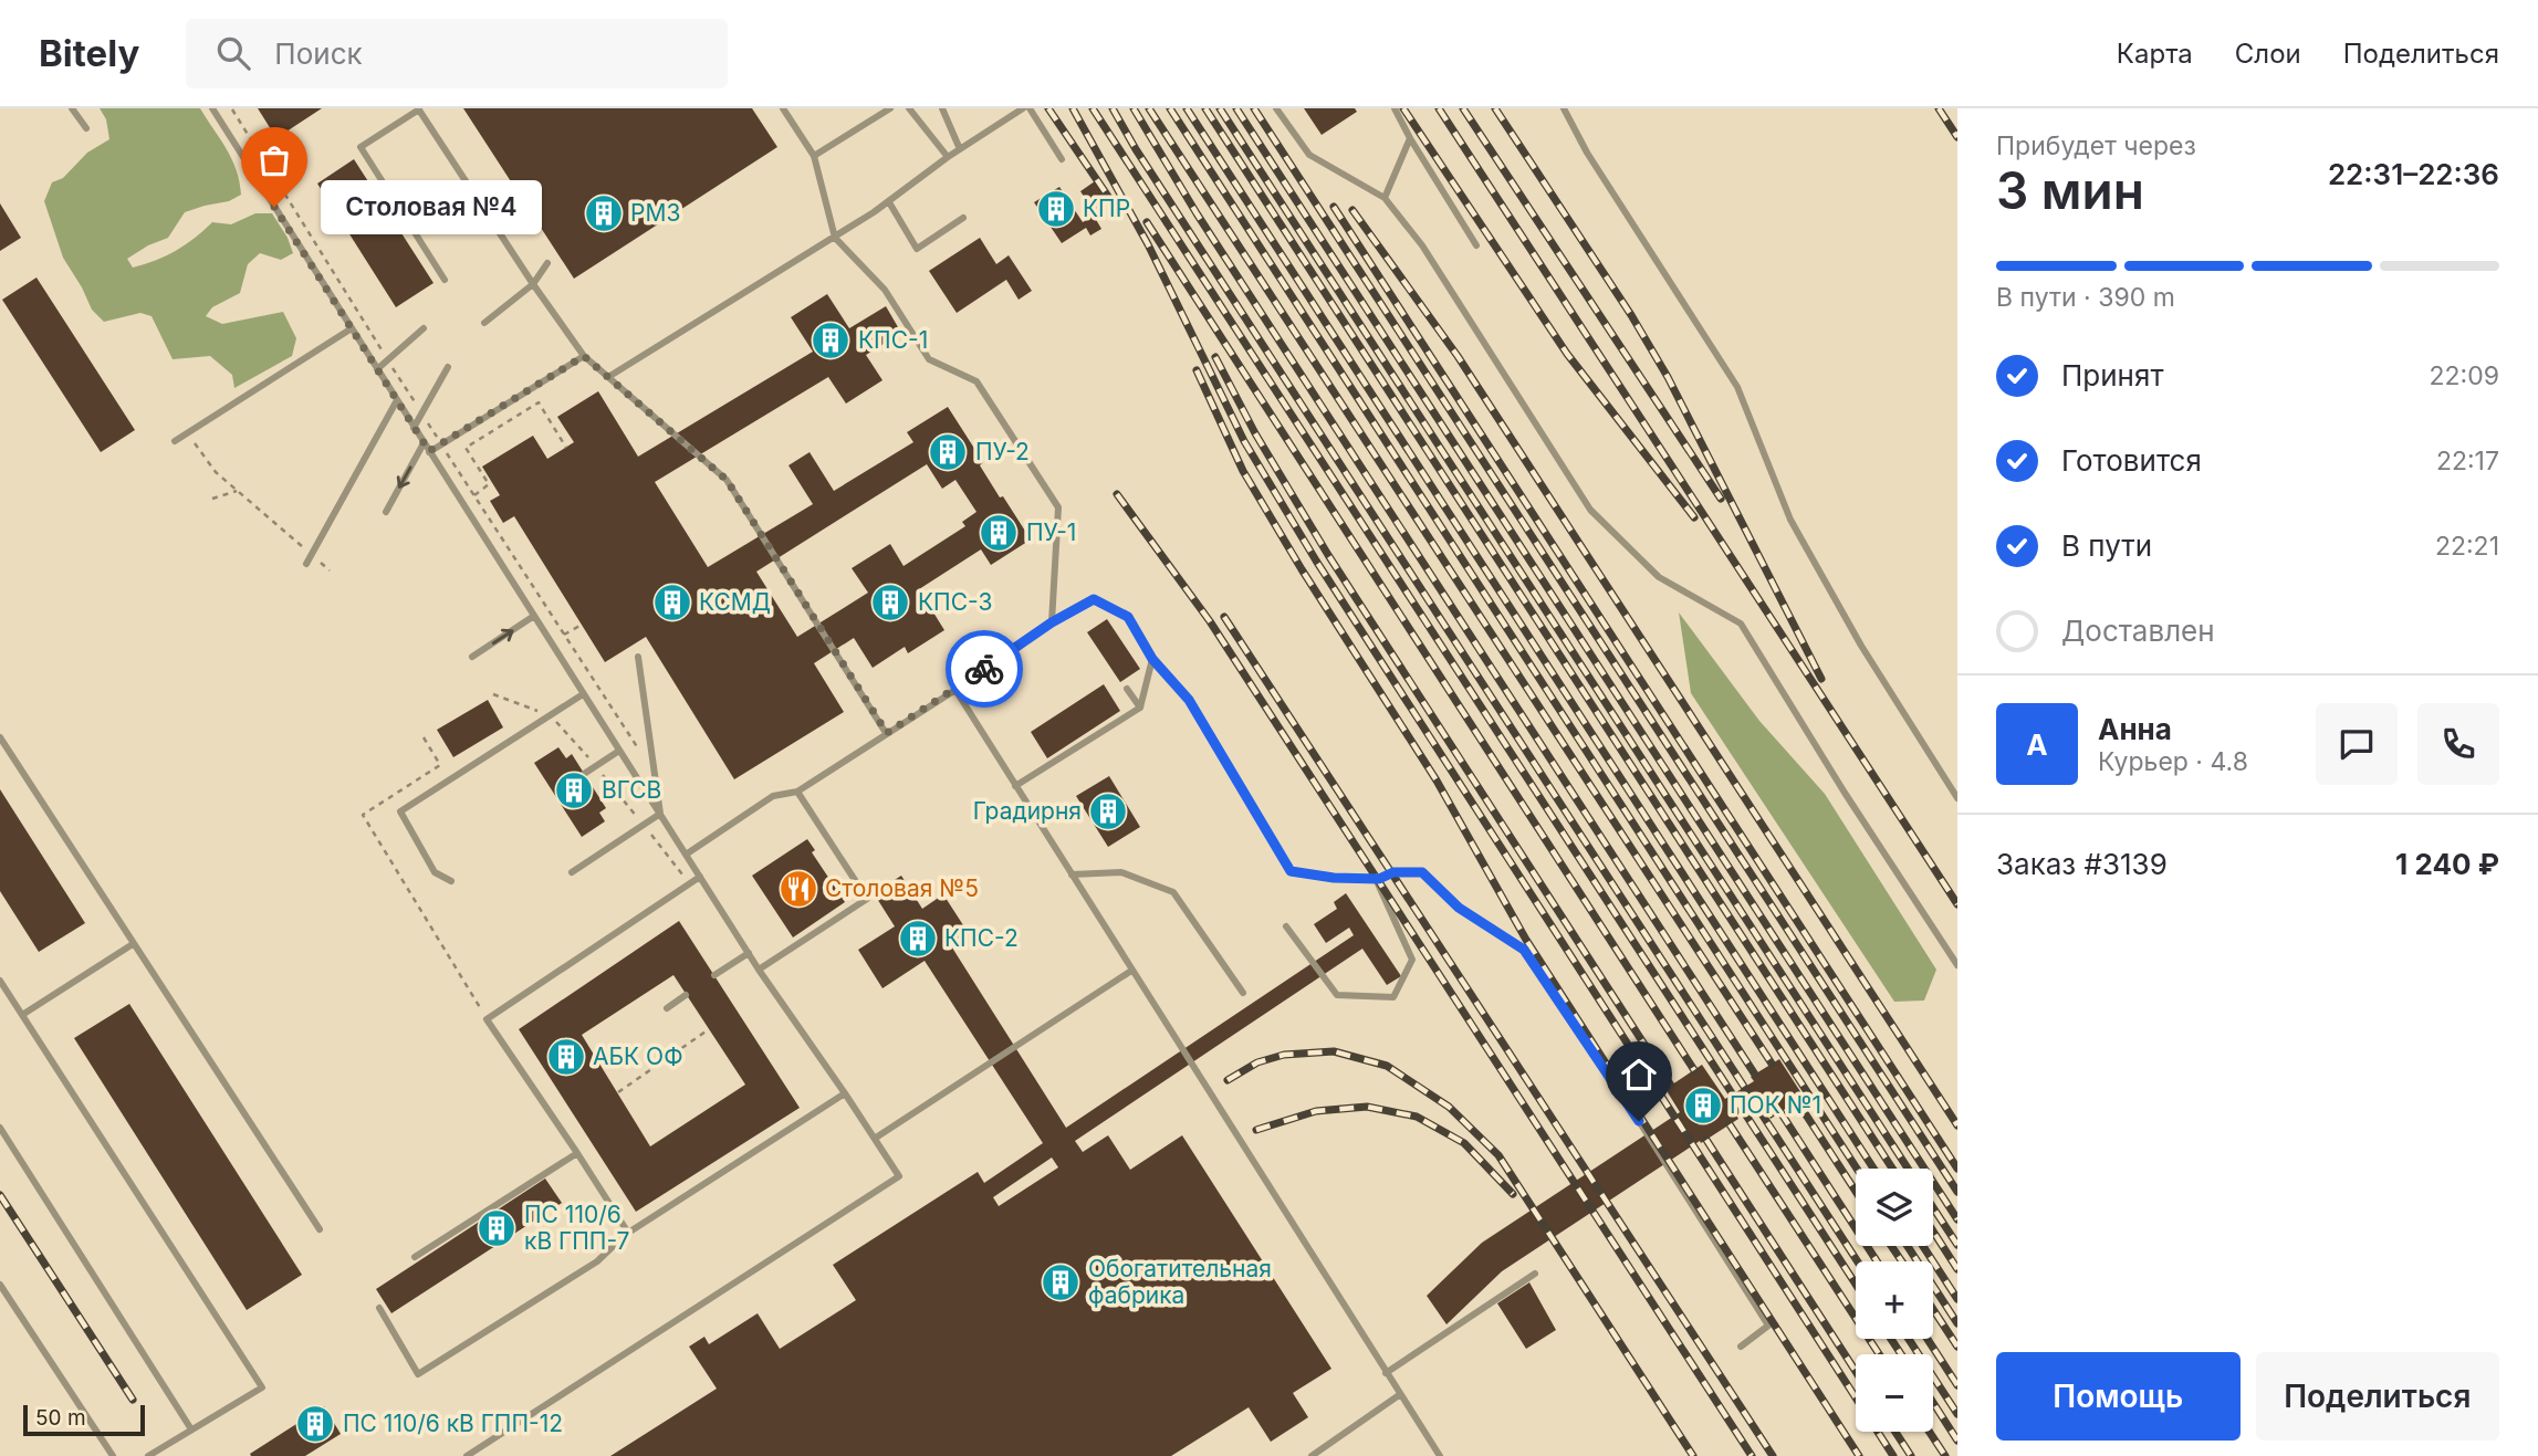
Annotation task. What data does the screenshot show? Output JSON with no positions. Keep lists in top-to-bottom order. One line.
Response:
{"places":{"other":["Столовая №4"],"building":["КПР","РМЗ","КПС-1","ПУ-2","ПУ-1","КСМД","КПС-3","ВГСВ","Градирня","КПС-2","АБК ОФ","ПОК №1","ПС 110/6 кВ ГПП-7","Обогатительная фабрика","ПС 110/6 кВ ГПП-12"],"restaurant":["Столовая №5"]},"scale_bar":"50 m","page":{"header":"Bitely","search":"Поиск","nav":["Карта","Слои","Поделиться"],"heading":["3 мин","Прибудет через","22:31–22:36"],"panel":["Анна","Курьер · 4.8","Заказ #3139","1 240 ₽"],"bubble":"Столовая №4","bar":"В пути · 390 m","list":[["Принят","22:09"],["Готовится","22:17"],["В пути","22:21"],"Доставлен"],"round":"А","map_buttons":["+","−"],"buttons":["Помощь","Поделиться"],"scale":"50 m"}}
